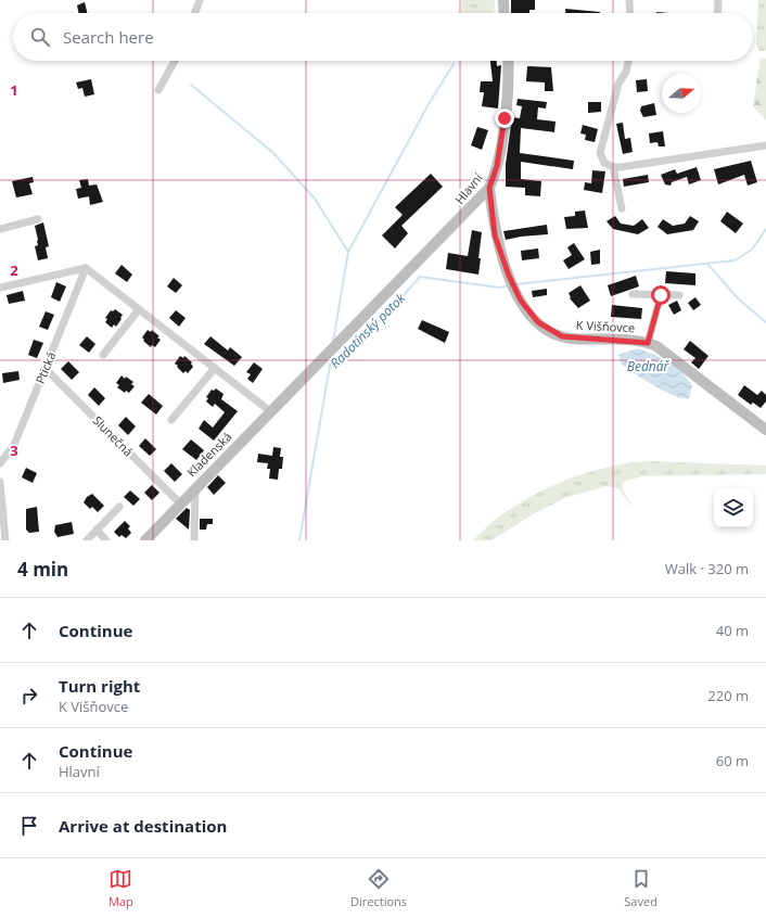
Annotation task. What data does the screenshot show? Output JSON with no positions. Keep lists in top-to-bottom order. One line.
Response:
{"streets":{"main road":["Hlavní","K Višňovce","Kladenská"],"street":["Ptická","Slunečná"]},"crossings":[["Hlavní","K Višňovce"],["Hlavní","Kladenská"],["Ptická","Slunečná"],["Slunečná","Kladenská"]],"water":["Radotínský potok","Bednář"],"north":"right","page":{"search":"Search here","heading":["4 min","Walk · 320 m"],"list":[["Continue","40 m"],["Turn right","K Višňovce","220 m"],["Continue","Hlavní","60 m"],"Arrive at destination"],"nav":["Map","Directions","Saved"]},"grid":{"rows":["1","2","3"]}}
